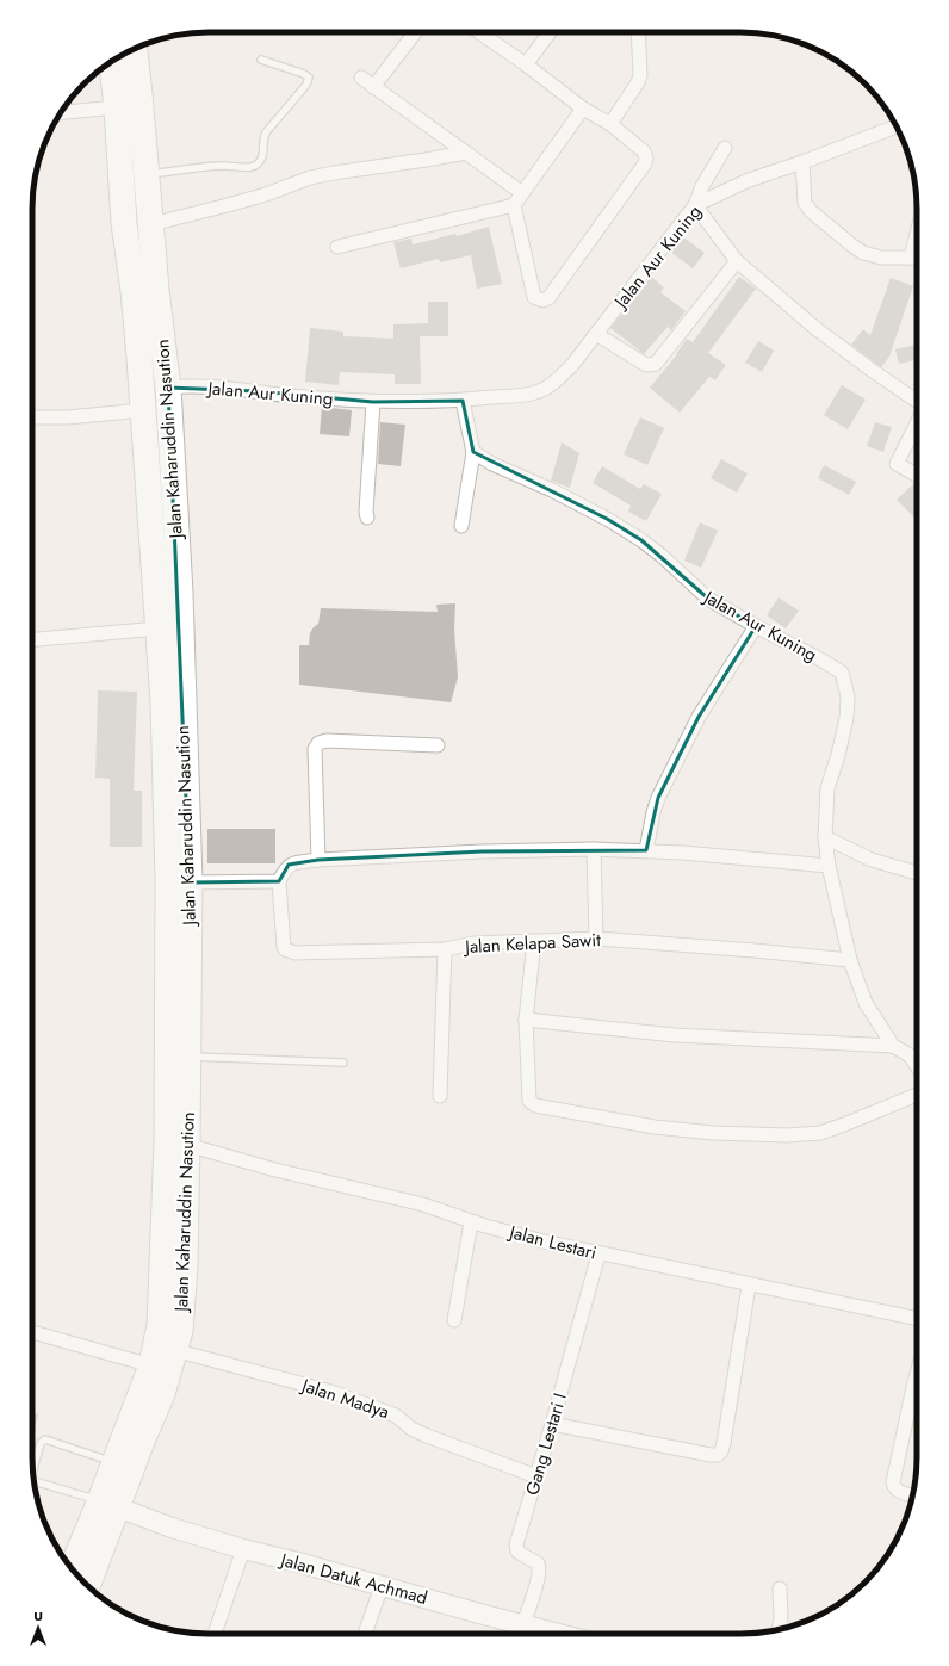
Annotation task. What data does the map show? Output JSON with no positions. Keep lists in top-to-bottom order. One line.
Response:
{"streets":{"highway":["Jalan Kaharuddin Nasution"],"street":["Jalan Aur Kuning","Jalan Kelapa Sawit","Jalan Lestari","Jalan Madya","Gang Lestari I","Jalan Datuk Achmad"]},"crossings":[["Jalan Aur Kuning","Jalan Kaharuddin Nasution"],["Jalan Kaharuddin Nasution","Jalan Lestari"],["Jalan Kaharuddin Nasution","Jalan Madya"],["Jalan Kaharuddin Nasution","Jalan Datuk Achmad"],["Jalan Lestari","Gang Lestari I"],["Jalan Madya","Gang Lestari I"],["Gang Lestari I","Jalan Datuk Achmad"]],"north":"top"}
